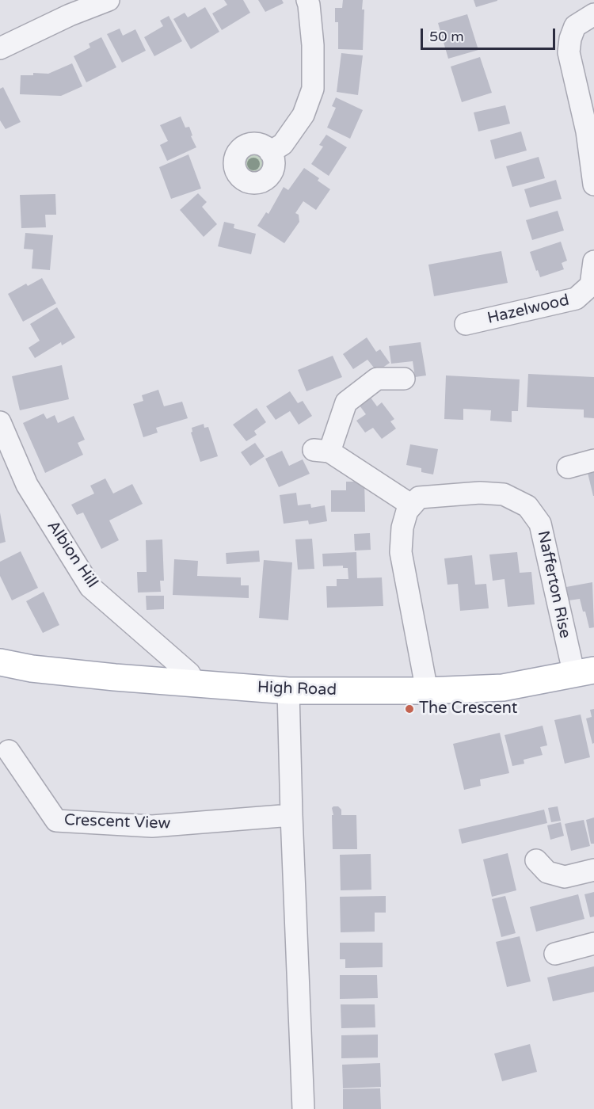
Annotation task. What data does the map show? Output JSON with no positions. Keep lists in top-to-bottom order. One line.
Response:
{"streets":{"main road":["High Road"],"street":["Hazelwood","Albion Hill","Nafferton Rise","Crescent View"]},"crossings":[["Albion Hill","High Road"],["Nafferton Rise","High Road"]],"places":["The Crescent"],"scale_bar":"50 m"}
